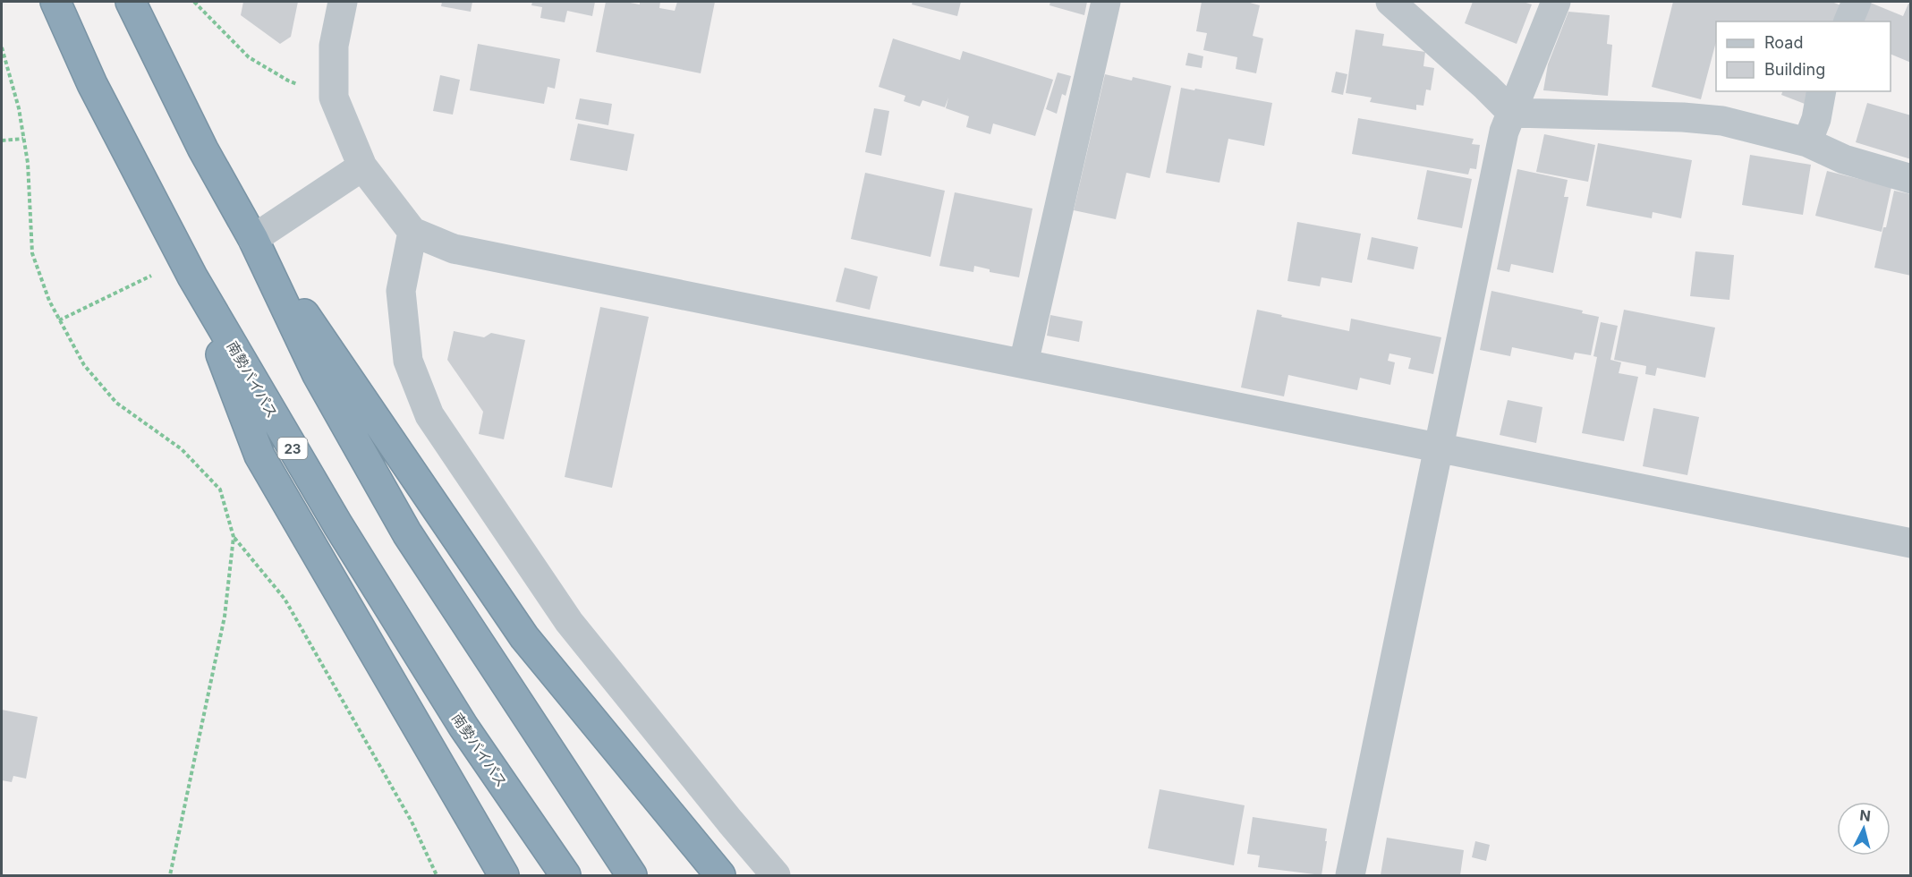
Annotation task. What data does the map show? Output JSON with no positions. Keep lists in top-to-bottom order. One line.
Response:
{"streets":{"highway":["南勢バイパス","23"]},"legend":["Road","Building"],"north":"top"}
